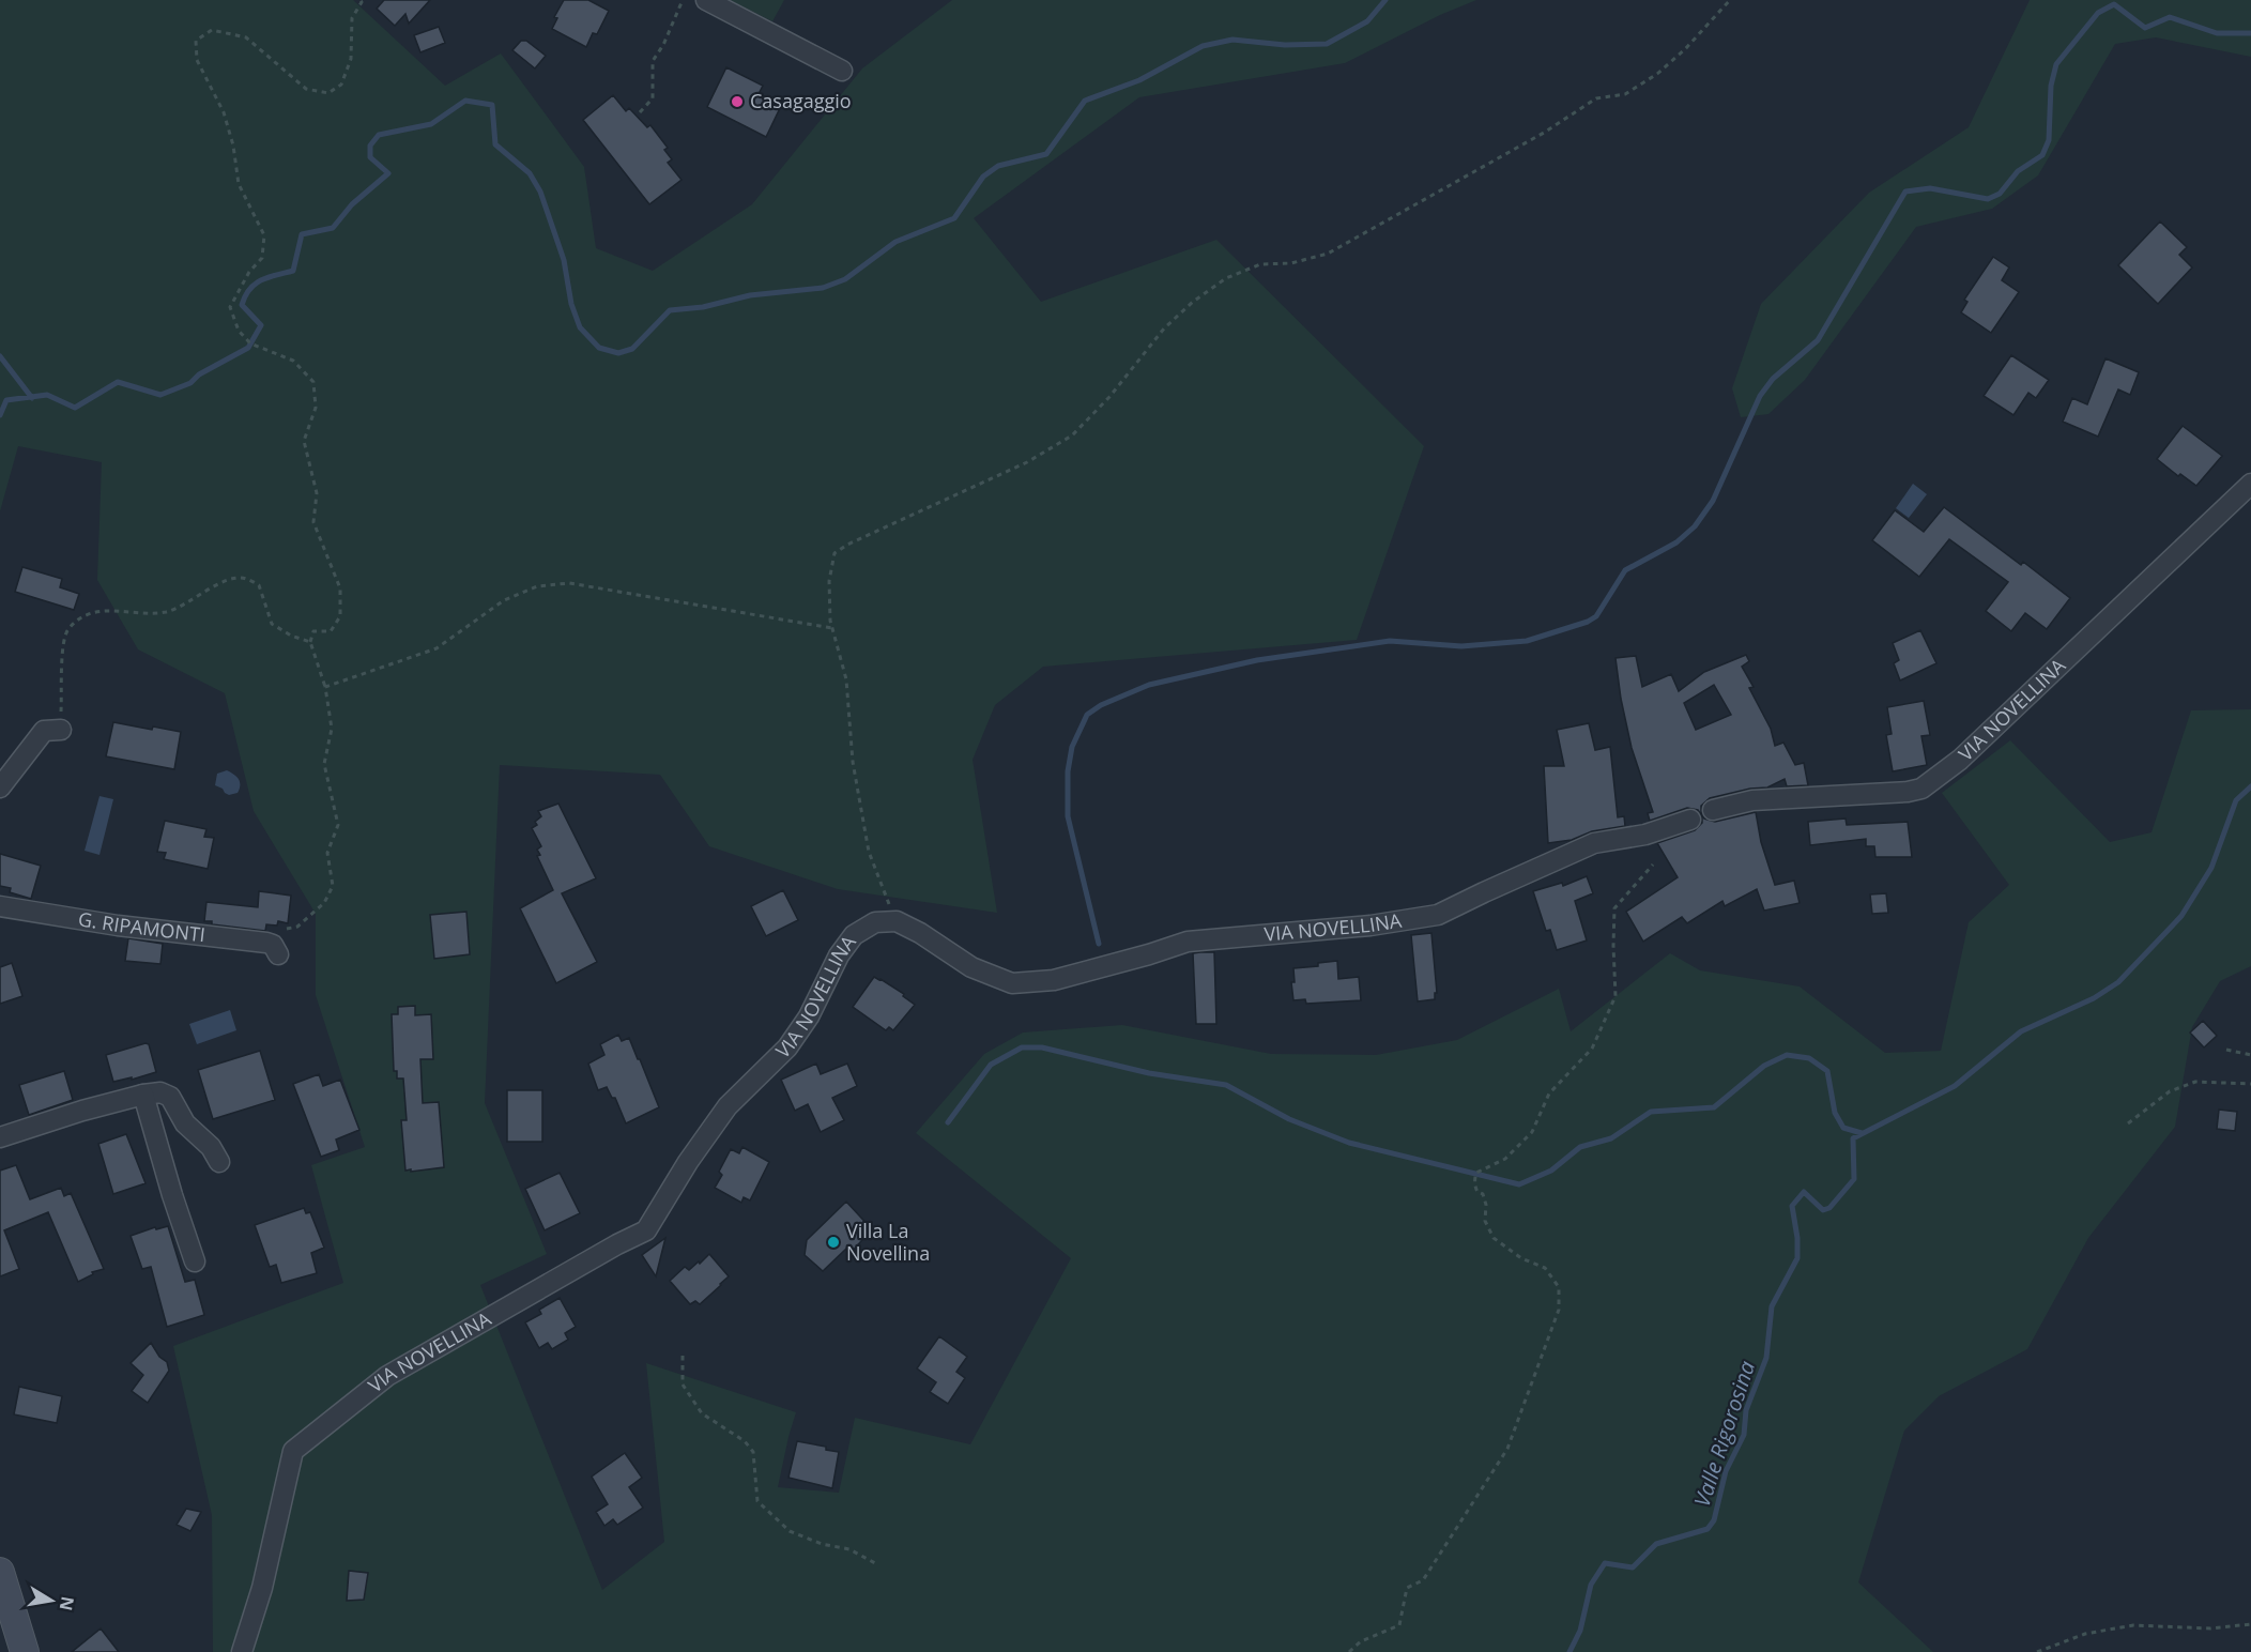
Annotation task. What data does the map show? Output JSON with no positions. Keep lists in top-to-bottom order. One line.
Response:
{"streets":{"street":["VIA NOVELLINA","G. RIPAMONTI"]},"water":["Valle Rigorosina"],"places":["Casagaggio","Villa La Novellina"],"north":"right"}
